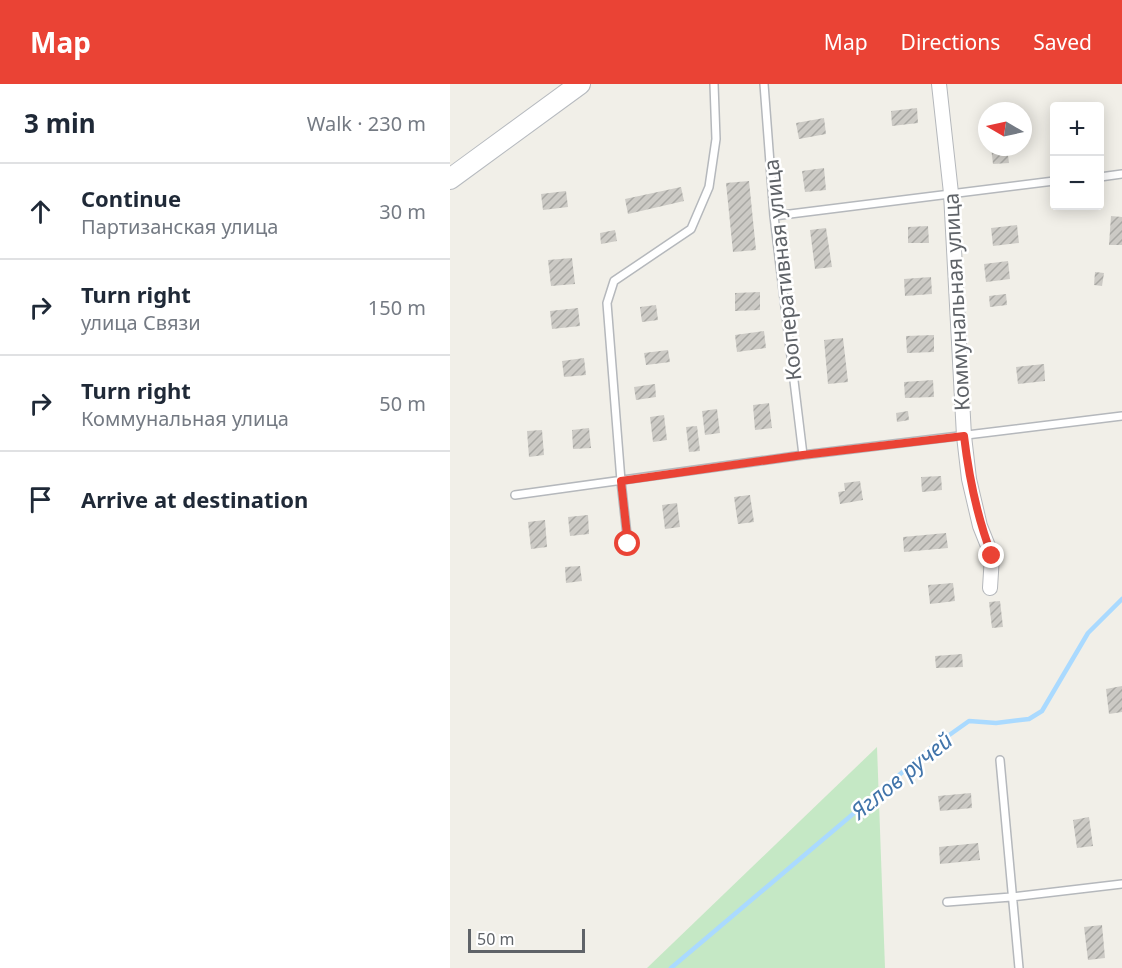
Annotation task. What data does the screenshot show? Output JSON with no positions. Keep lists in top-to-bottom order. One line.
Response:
{"streets":{"street":["Коммунальная улица"],"lane":["Кооперативная улица"]},"water":["Яглов ручей"],"scale_bar":"50 m","north":"left","page":{"header":"Map","nav":["Map","Directions","Saved"],"heading":["3 min","Walk · 230 m"],"map_buttons":["+","−"],"list":[["Continue","Партизанская улица","30 m"],["Turn right","улица Связи","150 m"],["Turn right","Коммунальная улица","50 m"],"Arrive at destination"],"scale":"50 m"}}
